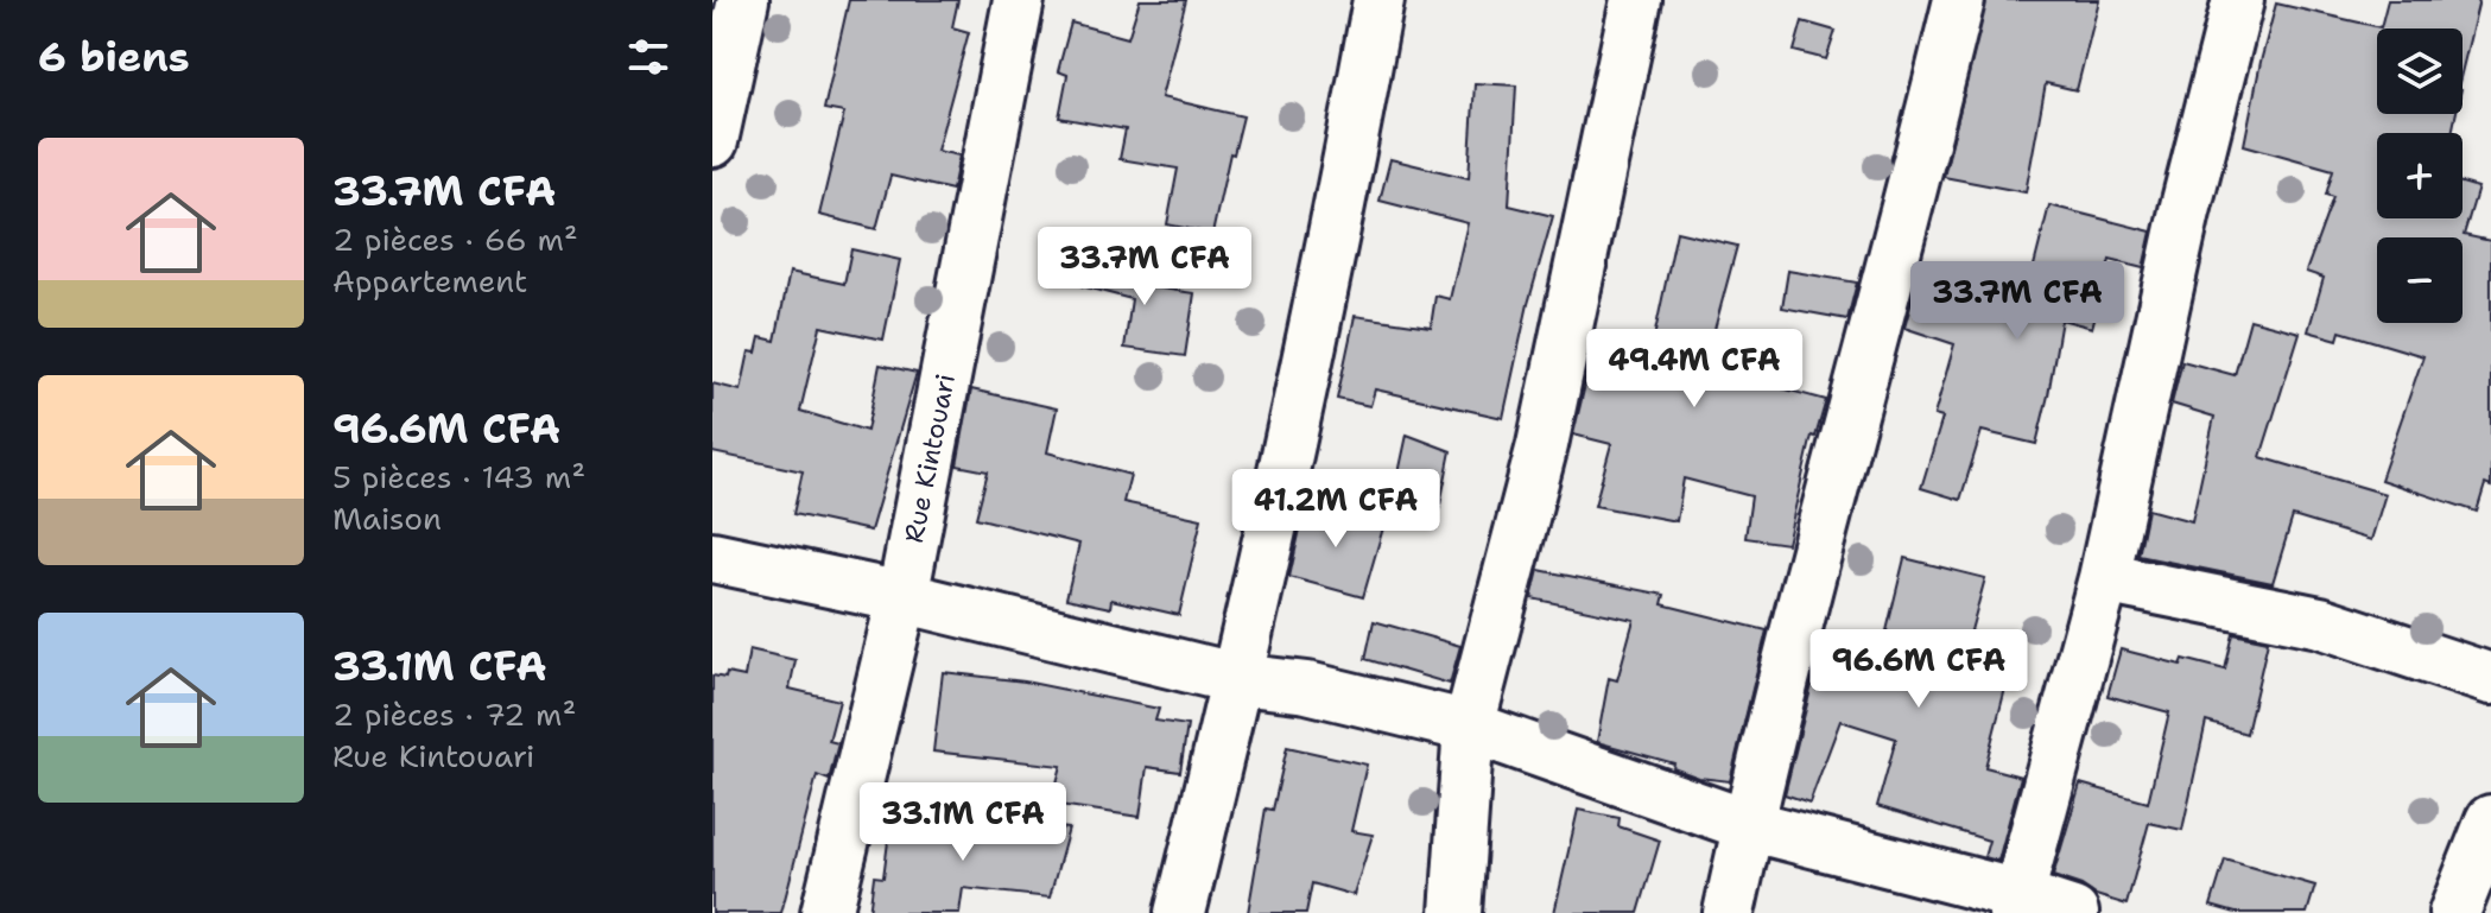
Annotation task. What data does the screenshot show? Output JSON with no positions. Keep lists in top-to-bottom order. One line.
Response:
{"streets":{"street":["Rue Kintouari"]},"page":{"heading":"6 biens","map_buttons":["+","−"],"list":[{"name":"33.7M CFA","note":"2 pièces · 66 m² · Appartement"},{"name":"96.6M CFA","note":"5 pièces · 143 m² · Maison"},{"name":"33.1M CFA","note":"2 pièces · 72 m² · Rue Kintouari"}],"price":["33.7M CFA","33.7M CFA","49.4M CFA","41.2M CFA","96.6M CFA","33.1M CFA"]}}
